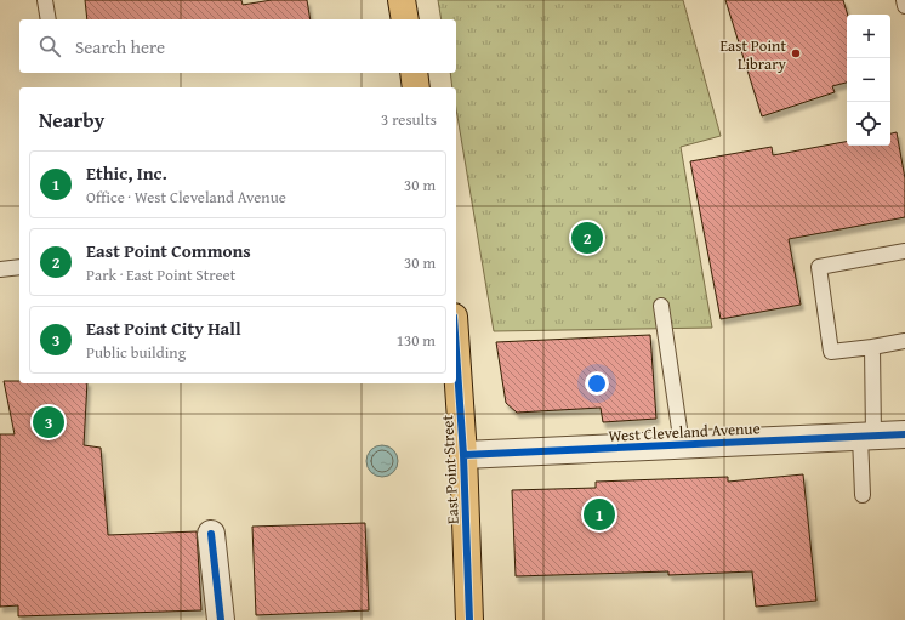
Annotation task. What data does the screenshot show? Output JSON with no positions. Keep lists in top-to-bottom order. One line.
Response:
{"streets":{"main road":["East Point Street"],"street":["West Cleveland Avenue"]},"crossings":[["West Cleveland Avenue","East Point Street"]],"places":["East Point Library"],"page":{"map_buttons":["+","−"],"search":"Search here","heading":["Nearby","3 results"],"list":[{"mark":"1","name":"Ethic, Inc.","note":"Office · West Cleveland Avenue","value":"30 m"},{"mark":"2","name":"East Point Commons","note":"Park · East Point Street","value":"30 m"},{"mark":"3","name":"East Point City Hall","note":"Public building","value":"130 m"}],"pins":["2","3","1"]}}
